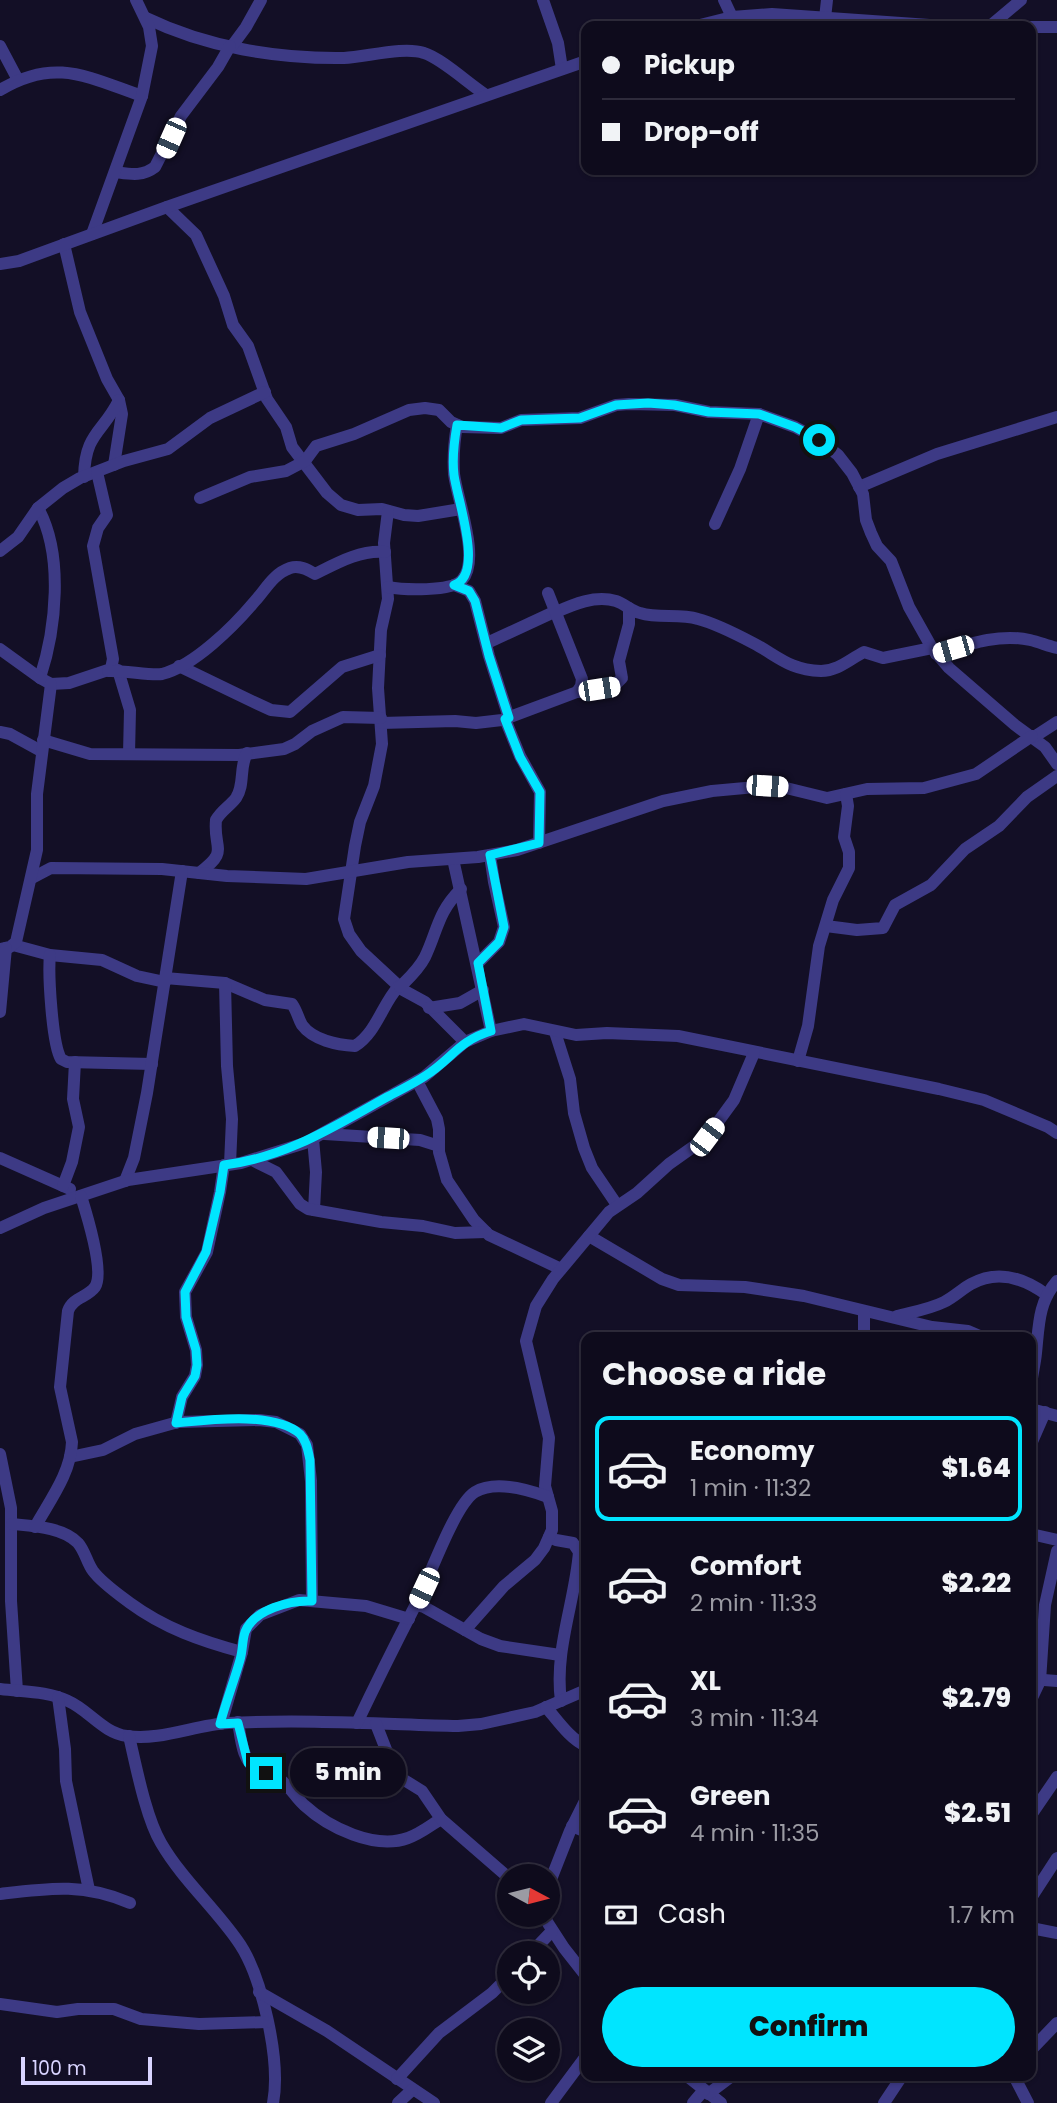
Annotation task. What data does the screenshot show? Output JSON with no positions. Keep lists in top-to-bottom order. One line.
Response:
{"scale_bar":"100 m","north":"right","page":{"banner":["Pickup","Drop-off"],"heading":"Choose a ride","list":[{"name":"Economy","note":"1 min · 11:32","value":"$1.64"},{"name":"Comfort","note":"2 min · 11:33","value":"$2.22"},{"name":"XL","note":"3 min · 11:34","value":"$2.79"},{"name":"Green","note":"4 min · 11:35","value":"$2.51"}],"bubble":"5 min","pay":["Cash","1.7 km"],"buttons":"Confirm","scale":"100 m"}}
